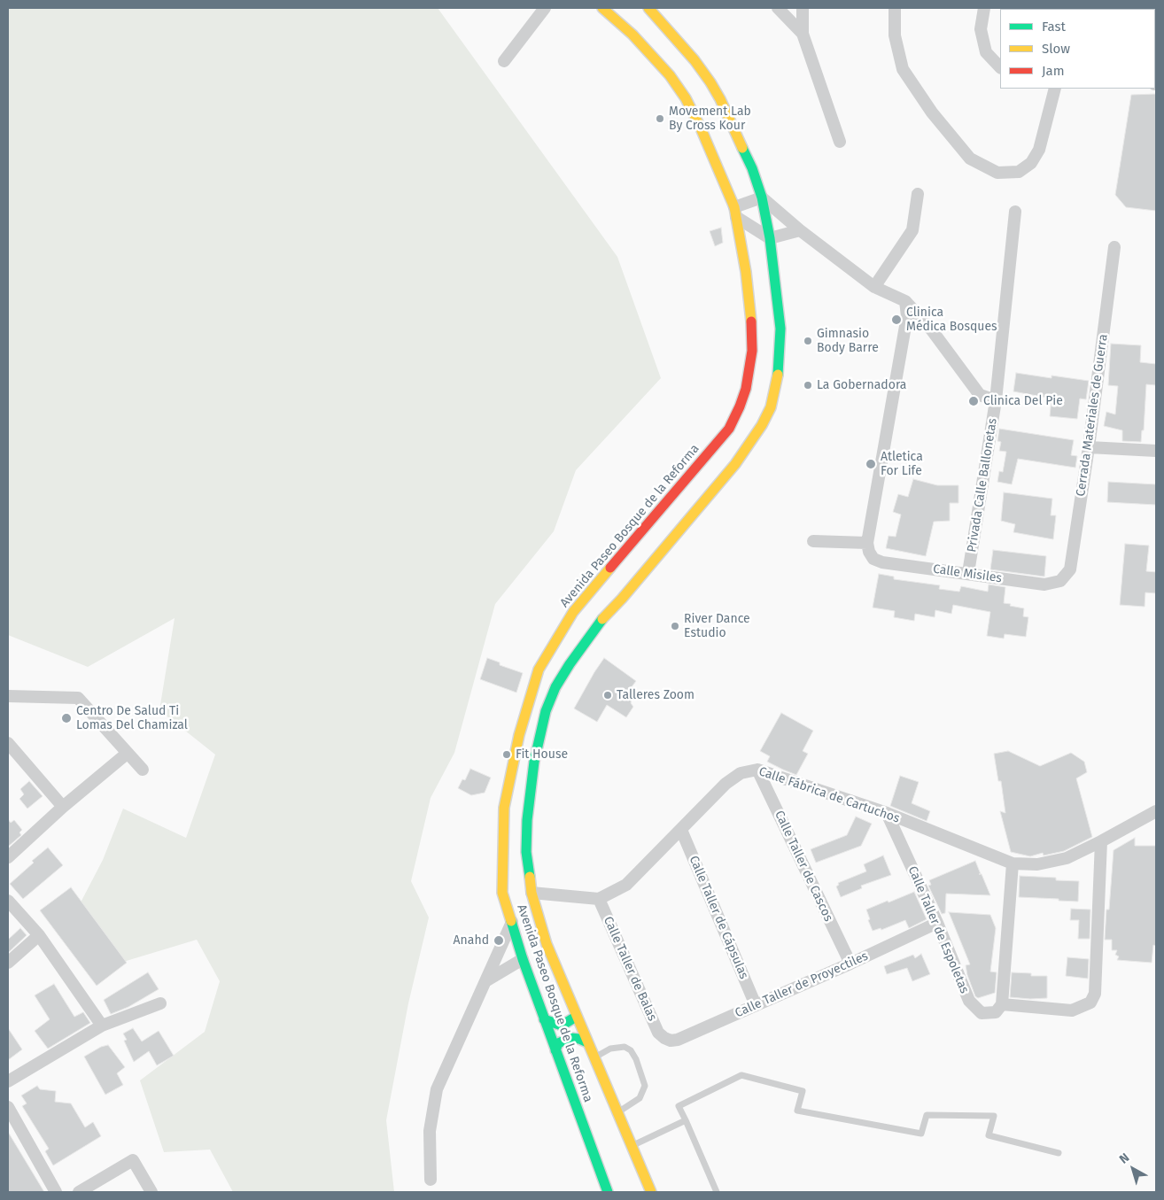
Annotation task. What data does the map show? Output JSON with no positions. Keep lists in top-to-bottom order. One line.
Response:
{"streets":{"main road":["Avenida Paseo Bosque de la Reforma"],"street":["Cerrada Materiales de Guerra","Privada Calle Ballonetas","Calle Misiles","Calle Fábrica de Cartuchos","Calle Taller de Cascos","Calle Taller de Cápsulas","Calle Taller de Espoletas","Calle Taller de Balas","Calle Taller de Proyectiles"]},"crossings":[["Cerrada Materiales de Guerra","Calle Misiles"],["Privada Calle Ballonetas","Calle Misiles"],["Calle Fábrica de Cartuchos","Calle Taller de Cascos"],["Calle Fábrica de Cartuchos","Calle Taller de Cápsulas"],["Calle Fábrica de Cartuchos","Calle Taller de Espoletas"],["Calle Fábrica de Cartuchos","Calle Taller de Balas"],["Calle Taller de Cascos","Calle Taller de Proyectiles"],["Calle Taller de Cápsulas","Calle Taller de Proyectiles"],["Calle Taller de Espoletas","Calle Taller de Proyectiles"],["Calle Taller de Balas","Calle Taller de Proyectiles"]],"places":["Movement Lab By Cross Kour","Clinica Médica Bosques","Gimnasio Body Barre","La Gobernadora","Clinica Del Pie","Atletica For Life","River Dance Estudio","Talleres Zoom","Centro De Salud Ti Lomas Del Chamizal","Fit House","Anahd"],"legend":["Fast","Slow","Jam"],"north":"top left"}
